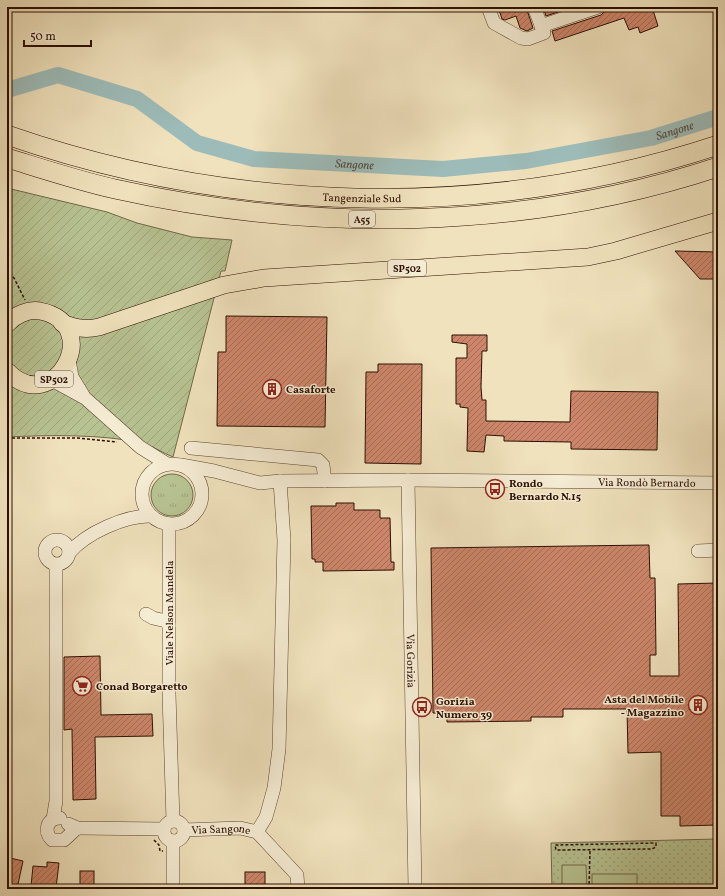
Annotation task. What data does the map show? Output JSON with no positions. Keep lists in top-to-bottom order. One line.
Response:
{"streets":{"highway":["Tangenziale Sud","A55"],"main road":["SP502"],"street":["Via Rondò Bernardo","Viale Nelson Mandela","Via Gorizia","Via Sangone"]},"crossings":[["Via Rondò Bernardo","Viale Nelson Mandela"],["Via Rondò Bernardo","Via Gorizia"]],"water":["Sangone"],"places":{"building":["Casaforte","Asta del Mobile - Magazzino"],"bus stop":["Rondo Bernardo N.15","Gorizia Numero 39"],"supermarket":["Conad Borgaretto"]},"scale_bar":"50 m"}
